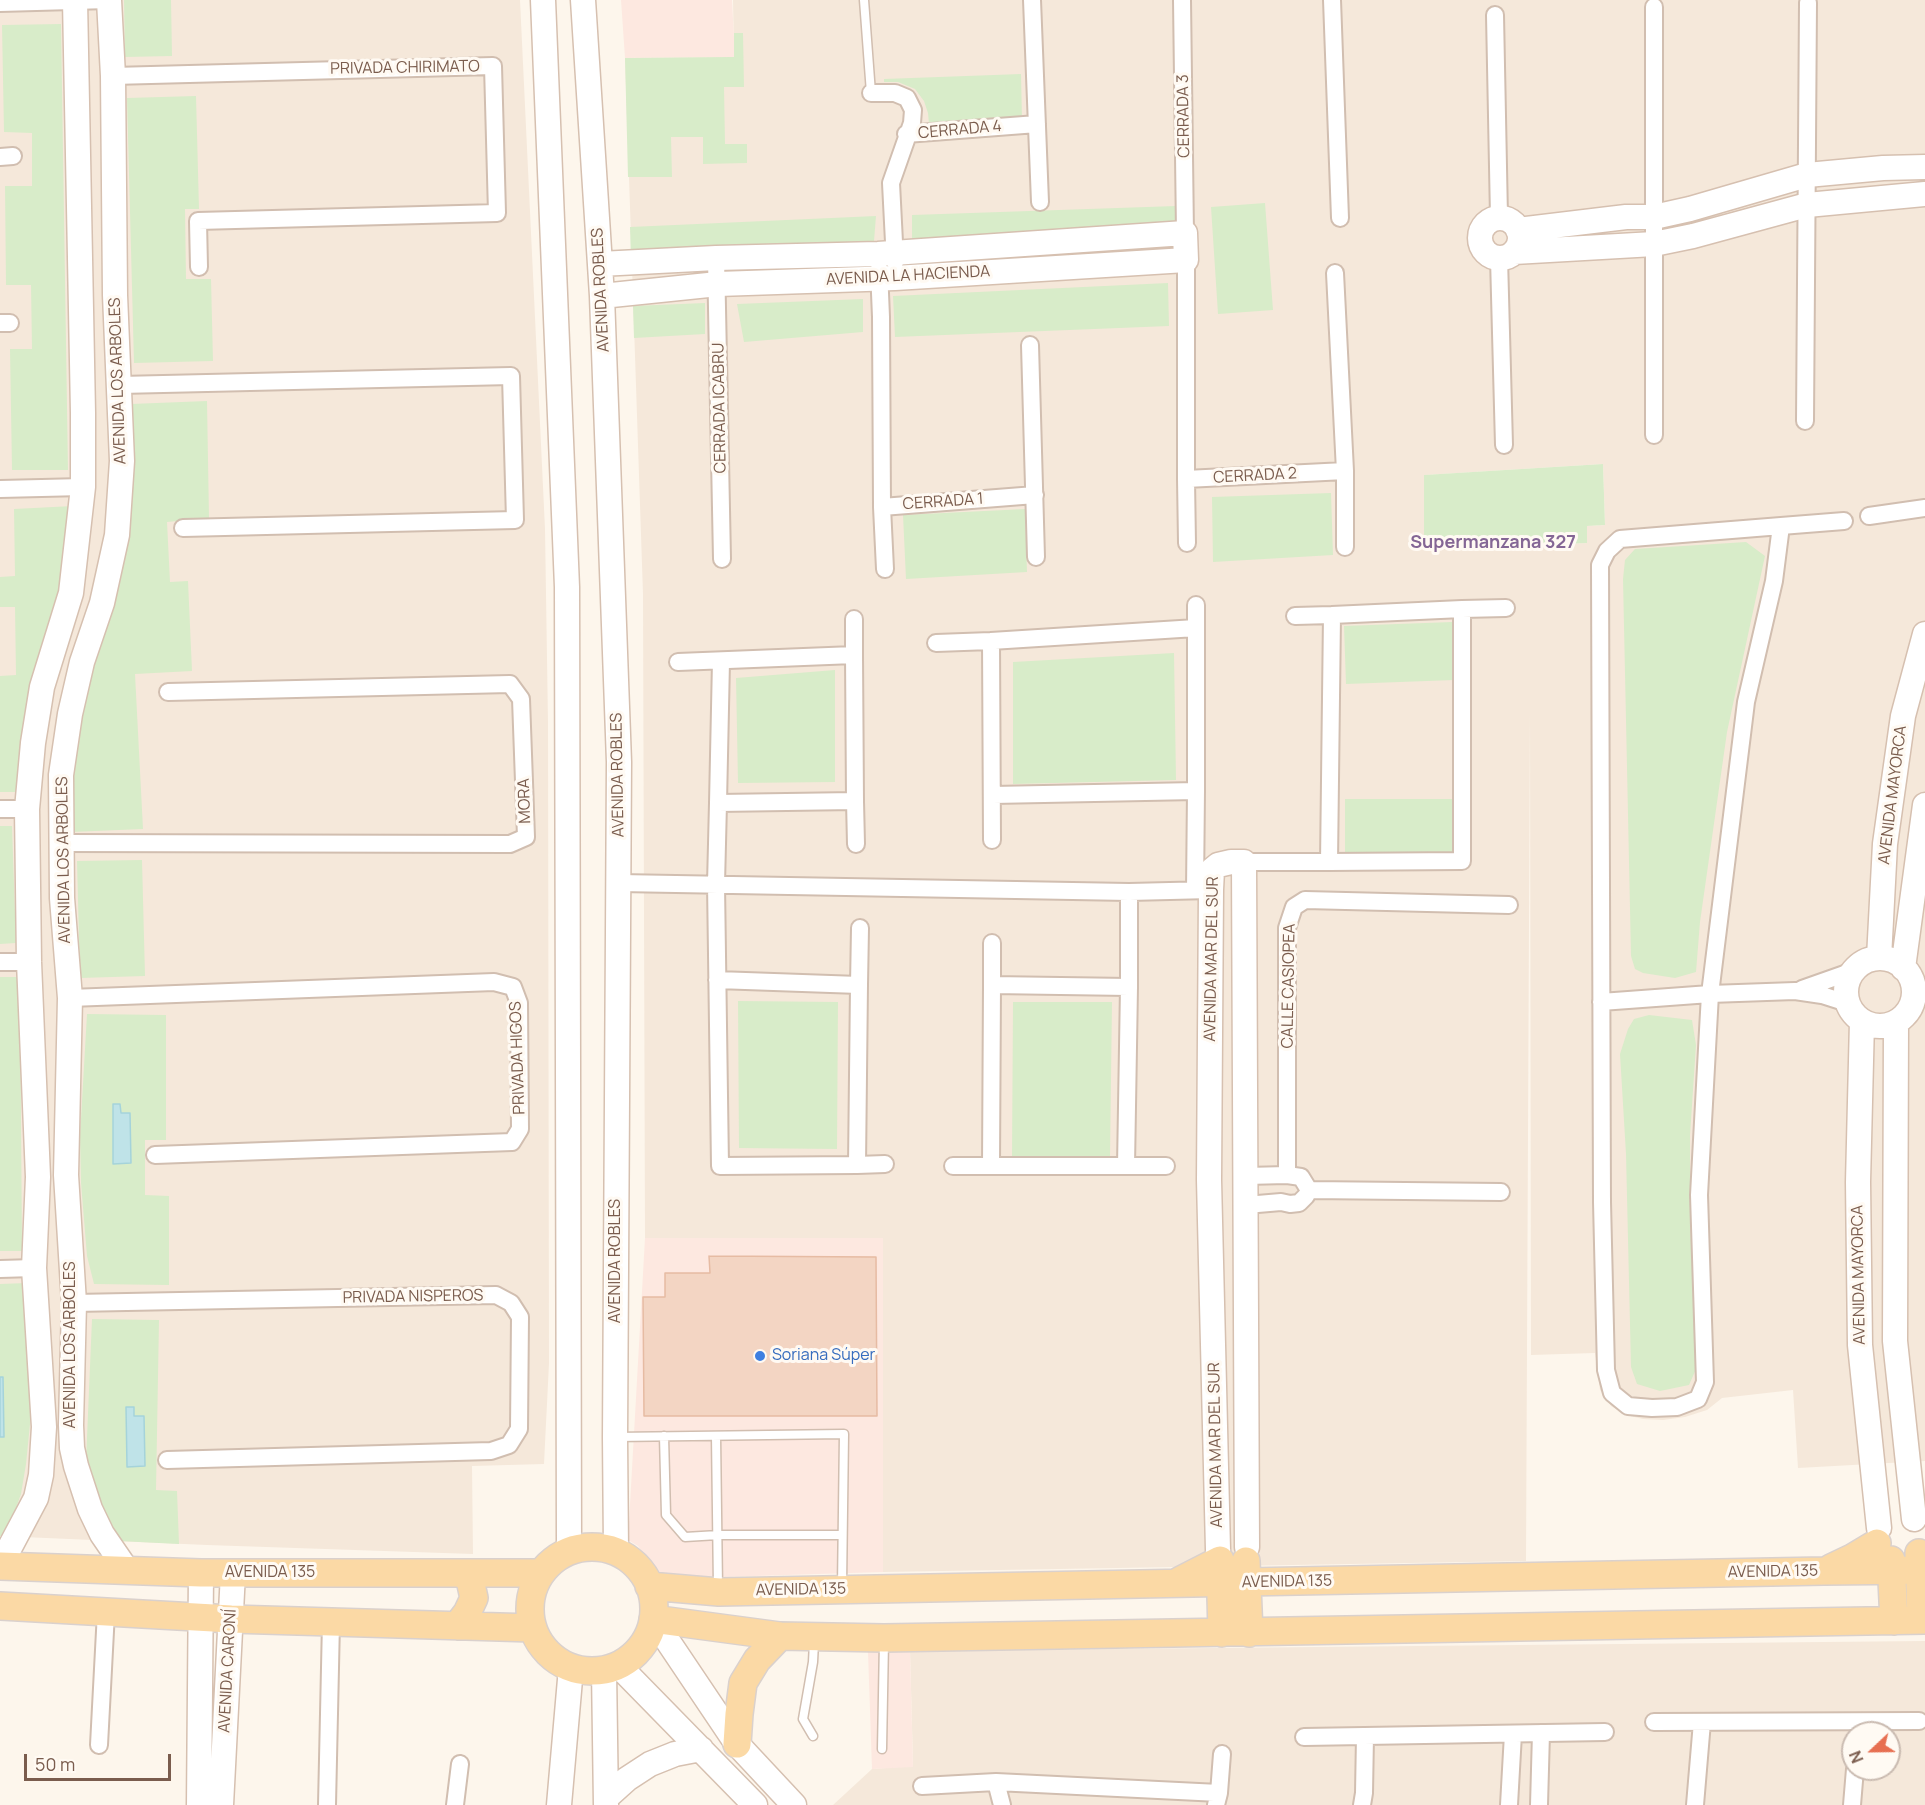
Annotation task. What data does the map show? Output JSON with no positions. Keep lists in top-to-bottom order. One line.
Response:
{"streets":{"main road":["AVENIDA 135"],"street":["PRIVADA CHIRIMATO","CERRADA 3","CERRADA 4","AVENIDA LA HACIENDA","AVENIDA ROBLES","AVENIDA LOS ARBOLES","CERRADA ICABRU","CERRADA 2","CERRADA 1","AVENIDA MAYORCA","MORA","AVENIDA MAR DEL SUR","CALLE CASIOPEA","PRIVADA HIGOS","PRIVADA NISPEROS","AVENIDA CARONÍ"]},"crossings":[["PRIVADA CHIRIMATO","AVENIDA LOS ARBOLES"],["CERRADA 4","CERRADA 1"],["AVENIDA LA HACIENDA","AVENIDA ROBLES"],["AVENIDA LA HACIENDA","CERRADA ICABRU"],["AVENIDA LA HACIENDA","CERRADA 1"],["AVENIDA ROBLES","AVENIDA 135"],["AVENIDA LOS ARBOLES","MORA"],["AVENIDA LOS ARBOLES","PRIVADA HIGOS"],["AVENIDA LOS ARBOLES","PRIVADA NISPEROS"],["AVENIDA LOS ARBOLES","AVENIDA 135"],["AVENIDA MAYORCA","AVENIDA 135"],["AVENIDA MAR DEL SUR","AVENIDA 135"],["AVENIDA 135","AVENIDA CARONÍ"]],"districts":["Supermanzana 327"],"places":["Soriana Súper"],"scale_bar":"50 m","north":"left"}
